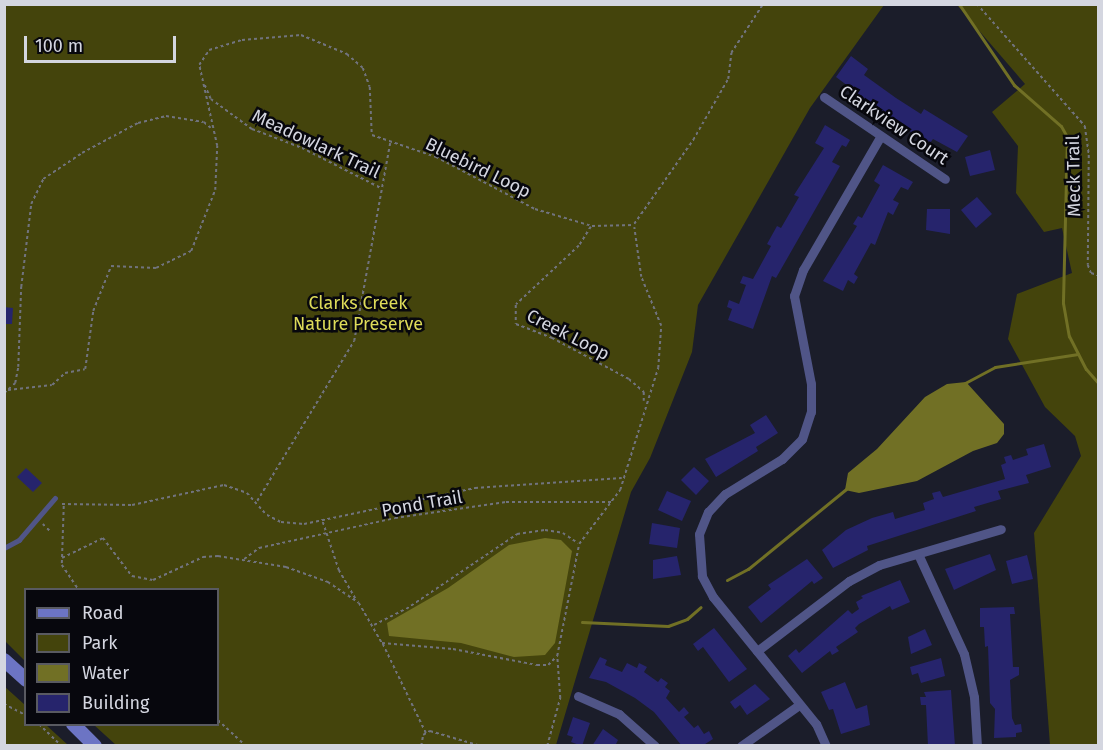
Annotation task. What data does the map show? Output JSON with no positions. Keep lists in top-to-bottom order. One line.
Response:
{"streets":{"street":["Clarkview Court"],"path":["Meadowlark Trail","Bluebird Loop","Meck Trail","Creek Loop","Pond Trail"]},"crossings":[["Meadowlark Trail","Bluebird Loop"],["Meadowlark Trail","Pond Trail"],["Bluebird Loop","Creek Loop"]],"parks":["Clarks Creek Nature Preserve"],"legend":["Road","Park","Water","Building"],"scale_bar":"100 m"}
